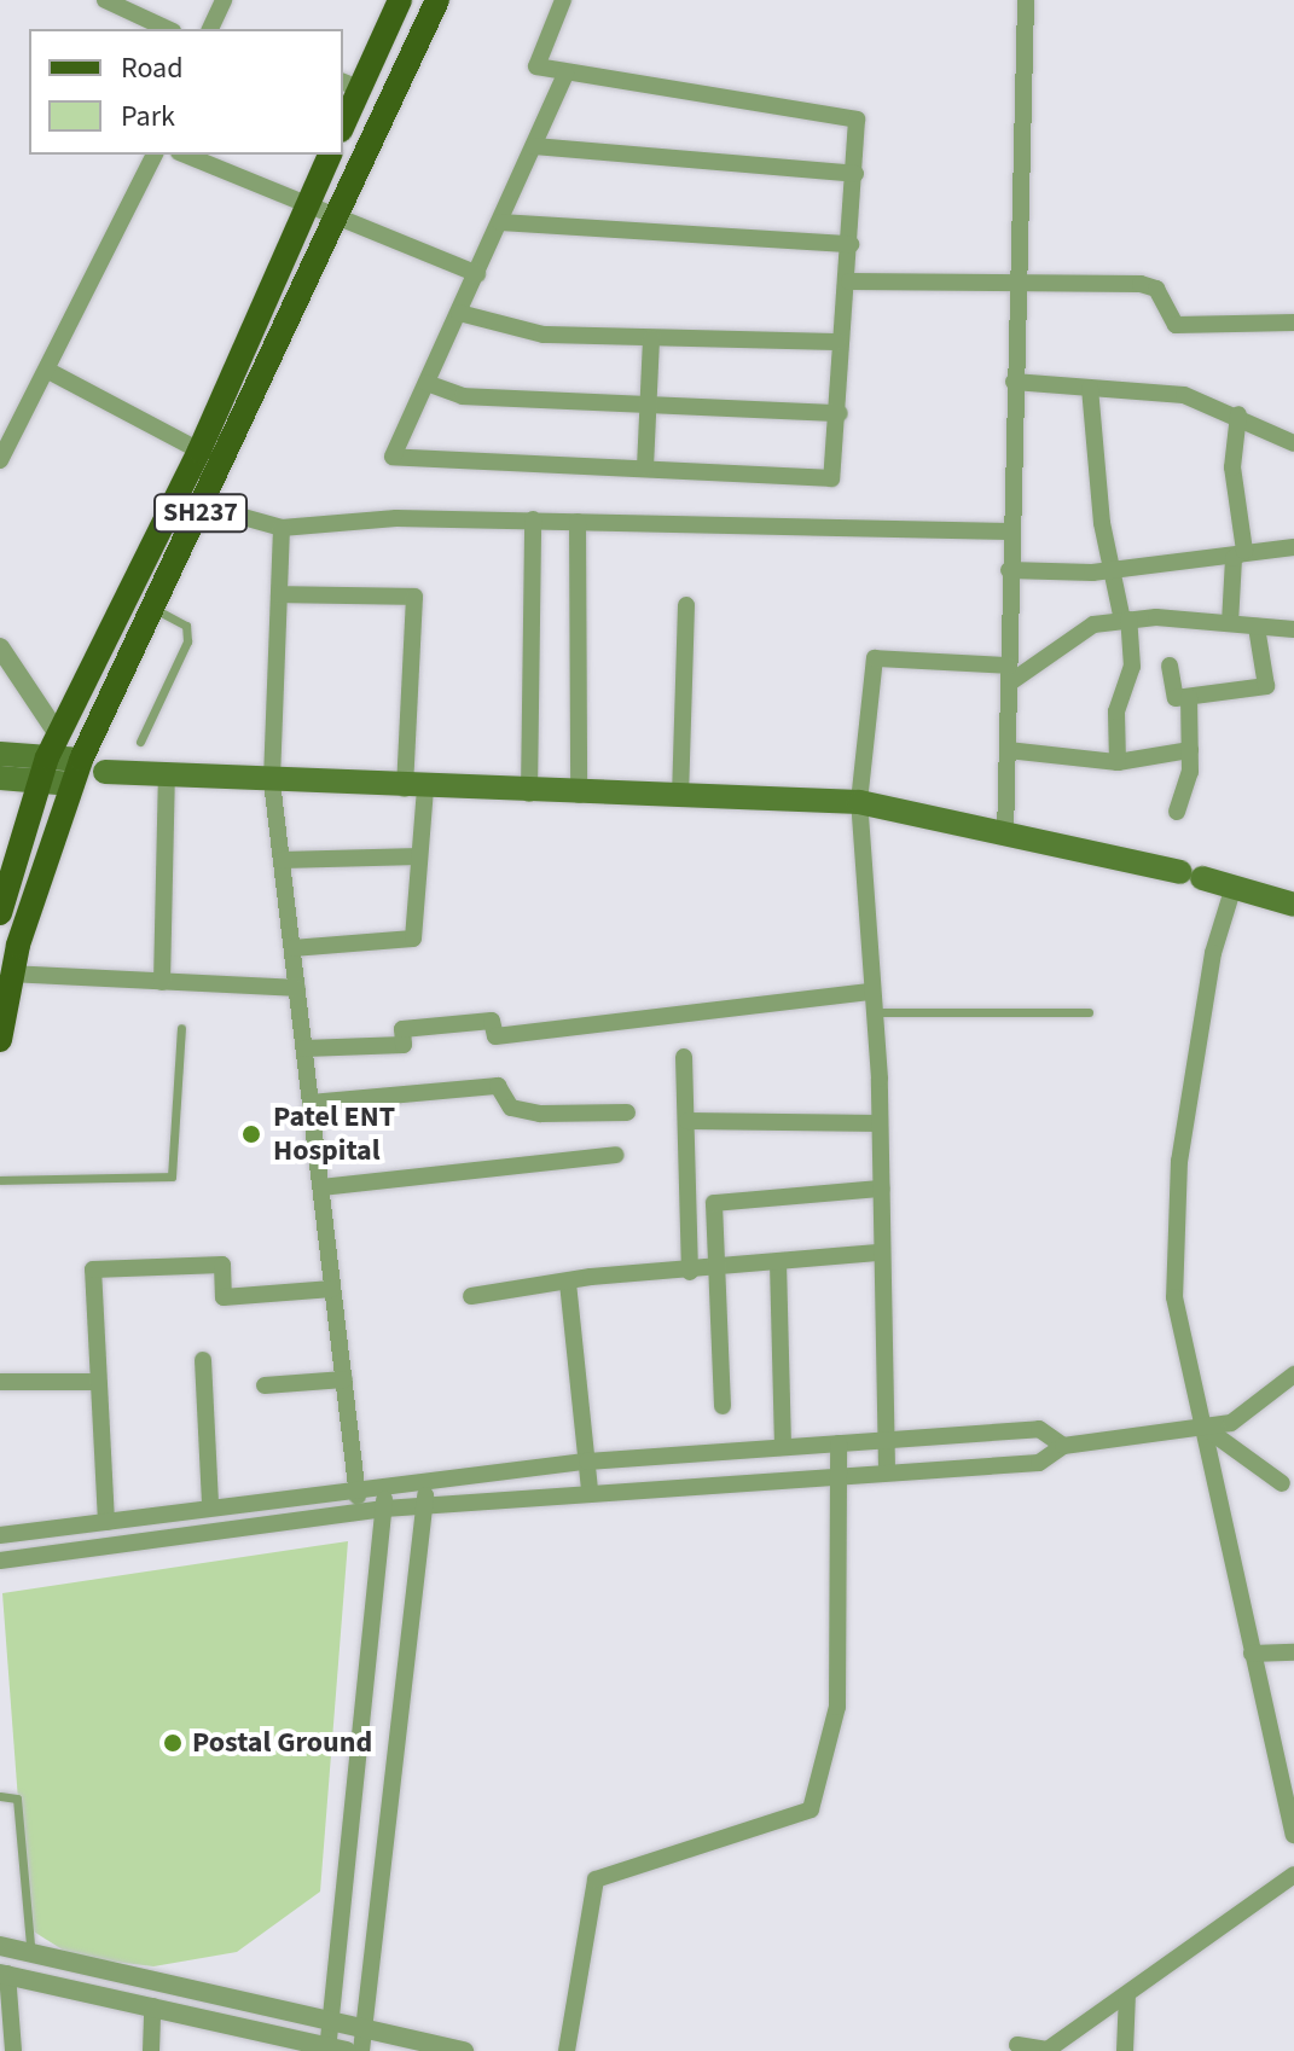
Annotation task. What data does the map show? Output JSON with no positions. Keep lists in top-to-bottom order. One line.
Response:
{"streets":{"main road":["SH237"]},"places":["Patel ENT Hospital","Postal Ground"],"legend":["Road","Park"]}
